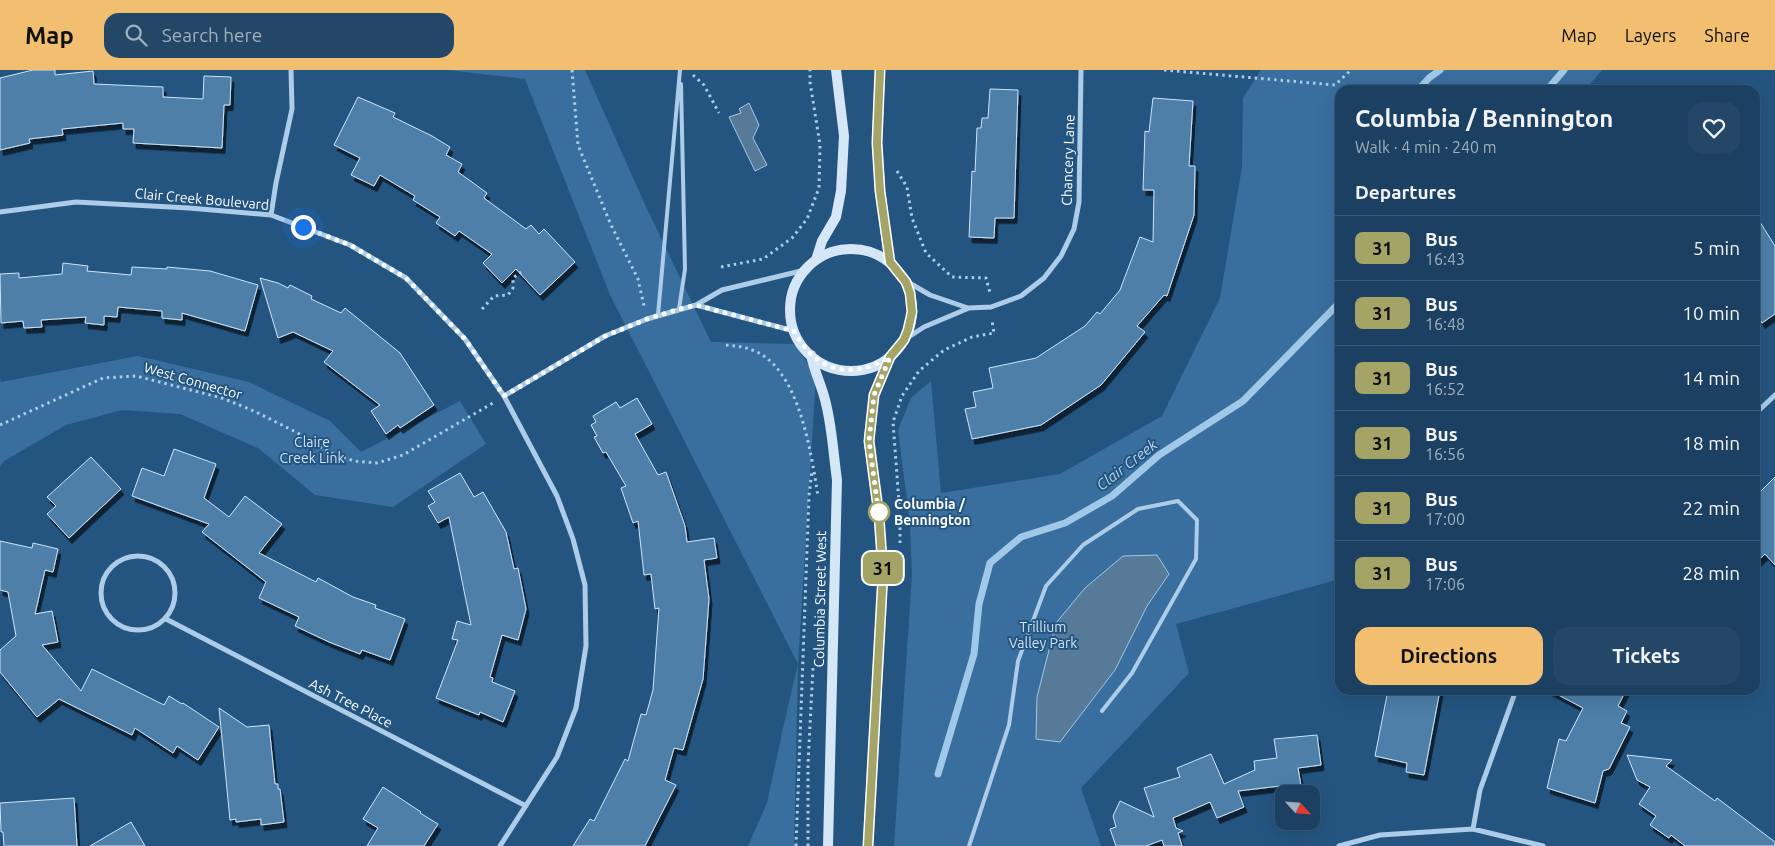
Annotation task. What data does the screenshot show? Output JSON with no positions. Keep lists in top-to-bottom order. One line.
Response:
{"streets":{"main road":["Columbia Street West"],"street":["Chancery Lane","Clair Creek Boulevard","Ash Tree Place"],"path":["West Connector"]},"crossings":[["Chancery Lane","Columbia Street West"],["Clair Creek Boulevard","Ash Tree Place"]],"water":["Clair Creek"],"parks":["Claire Creek Link","Trillium Valley Park"],"places":["Columbia / Bennington"],"lines":["bus line 31"],"north":"bottom right","page":{"header":"Map","search":"Search here","nav":["Map","Layers","Share"],"on_map":"31","heading":[["Columbia / Bennington","Walk · 4 min · 240 m"],"Departures"],"list":[{"mark":"31","name":"Bus","note":"16:43","value":"5 min"},{"mark":"31","name":"Bus","note":"16:48","value":"10 min"},{"mark":"31","name":"Bus","note":"16:52","value":"14 min"},{"mark":"31","name":"Bus","note":"16:56","value":"18 min"},{"mark":"31","name":"Bus","note":"17:00","value":"22 min"},{"mark":"31","name":"Bus","note":"17:06","value":"28 min"}],"buttons":["Directions","Tickets"]}}
